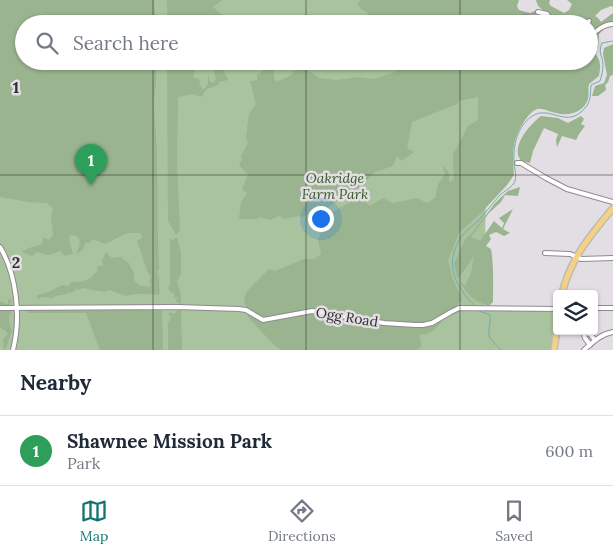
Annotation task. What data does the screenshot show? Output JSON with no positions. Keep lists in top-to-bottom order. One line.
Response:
{"streets":{"street":["Ogg Road"]},"parks":["Oakridge Farm Park"],"page":{"search":"Search here","pins":"1","heading":"Nearby","list":[{"mark":"1","name":"Shawnee Mission Park","note":"Park","value":"600 m"}],"nav":["Map","Directions","Saved"]},"grid":{"rows":["1","2"]}}
